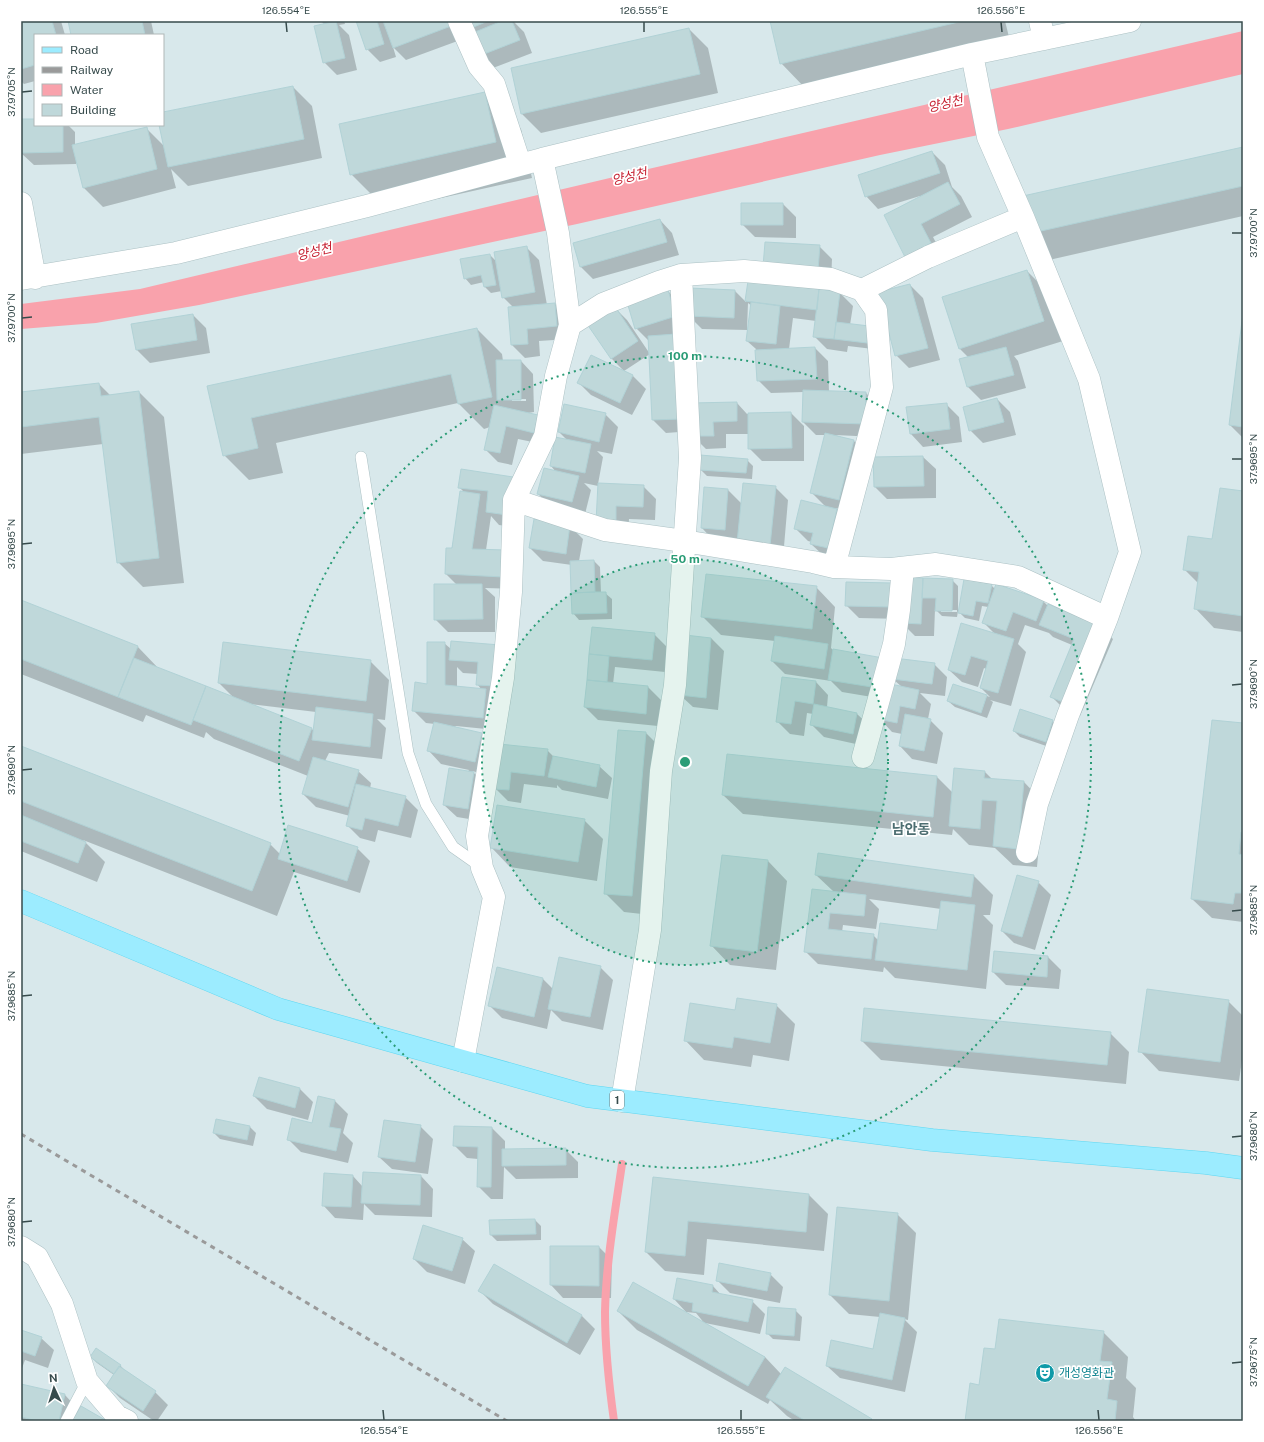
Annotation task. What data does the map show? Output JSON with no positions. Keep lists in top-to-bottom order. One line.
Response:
{"streets":{"main road":["1"]},"districts":["남안동"],"water":["양성천"],"places":{"theatre":["개성영화관"]},"legend":["Road","Railway","Water","Building"],"north":"top","coordinates":["126.554°E","126.555°E","126.556°E","37.9705°N","37.9700°N","37.9695°N","37.9690°N","37.9685°N","37.9680°N","37.9675°N"],"rings":["100 m","50 m"]}
